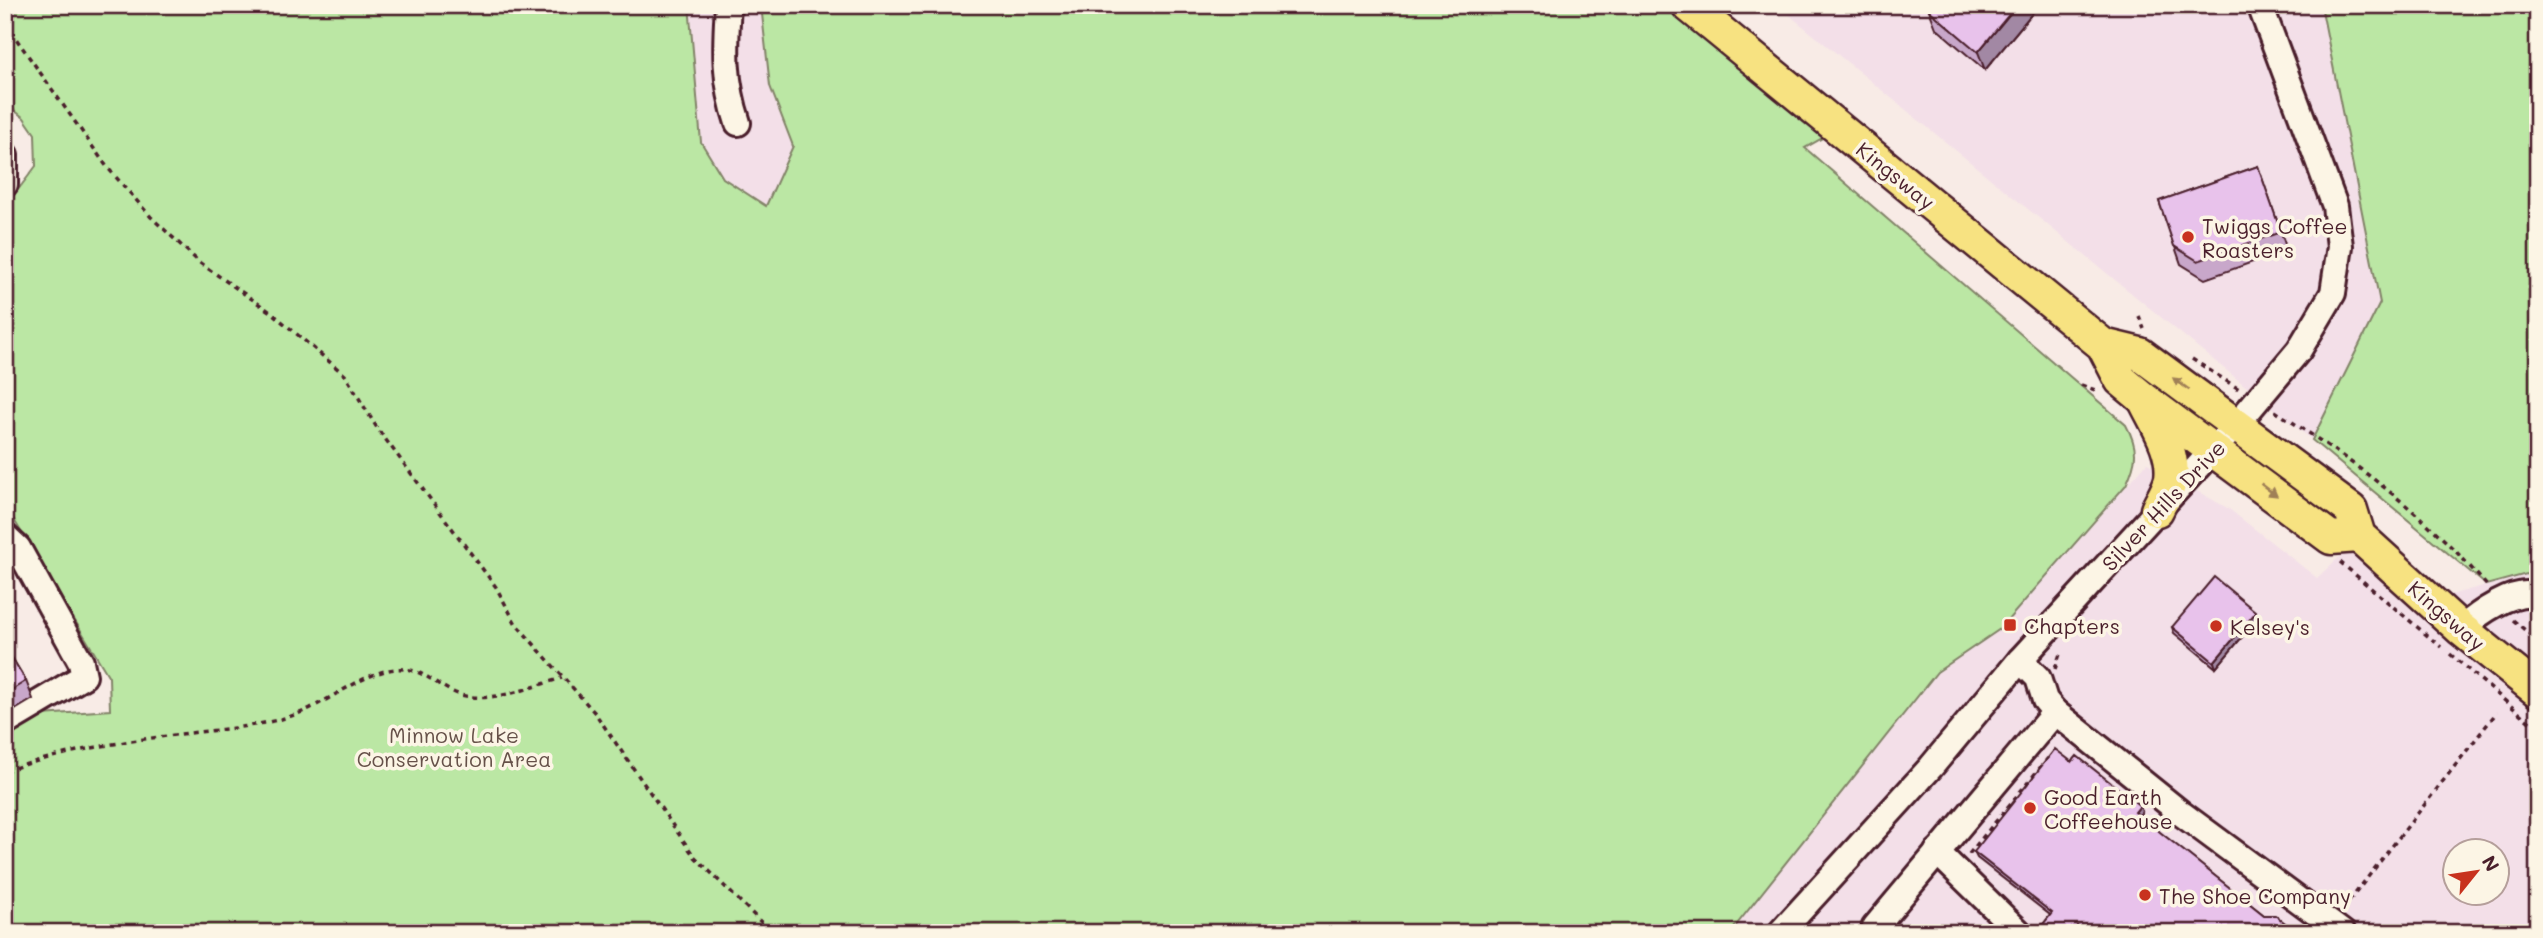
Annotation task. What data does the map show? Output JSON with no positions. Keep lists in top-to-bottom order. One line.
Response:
{"streets":{"main road":["Kingsway"],"street":["Silver Hills Drive"]},"crossings":[["Kingsway","Silver Hills Drive"]],"parks":["Minnow Lake Conservation Area"],"places":{"other":["Twiggs Coffee Roasters","Kelsey's","Good Earth Coffeehouse","The Shoe Company"],"transit":["Chapters"]},"north":"top right"}
